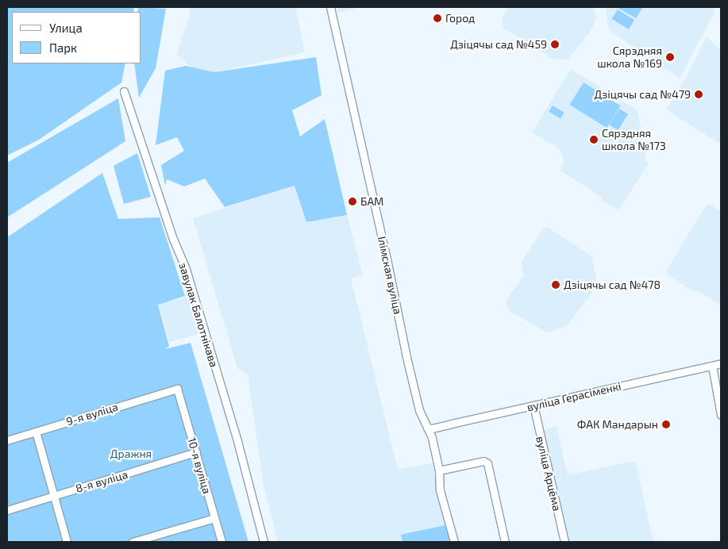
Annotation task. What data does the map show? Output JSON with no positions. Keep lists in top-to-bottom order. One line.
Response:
{"streets":{"street":["Ілімская вуліца","завулак Балотнікава","вуліца Герасіменкі","9-я вуліца","10-я вуліца","вуліца Арцёма","8-я вуліца"]},"crossings":[["Ілімская вуліца","вуліца Герасіменкі"],["вуліца Герасіменкі","вуліца Арцёма"],["9-я вуліца","10-я вуліца"],["10-я вуліца","8-я вуліца"]],"parks":["Дражня"],"places":["Город","Дзіцячы сад №459","Сярэдняя школа №169","Дзіцячы сад №479","Сярэдняя школа №173","БАМ","Дзіцячы сад №478","ФАК Мандарын"],"legend":["Улица","Парк"]}
